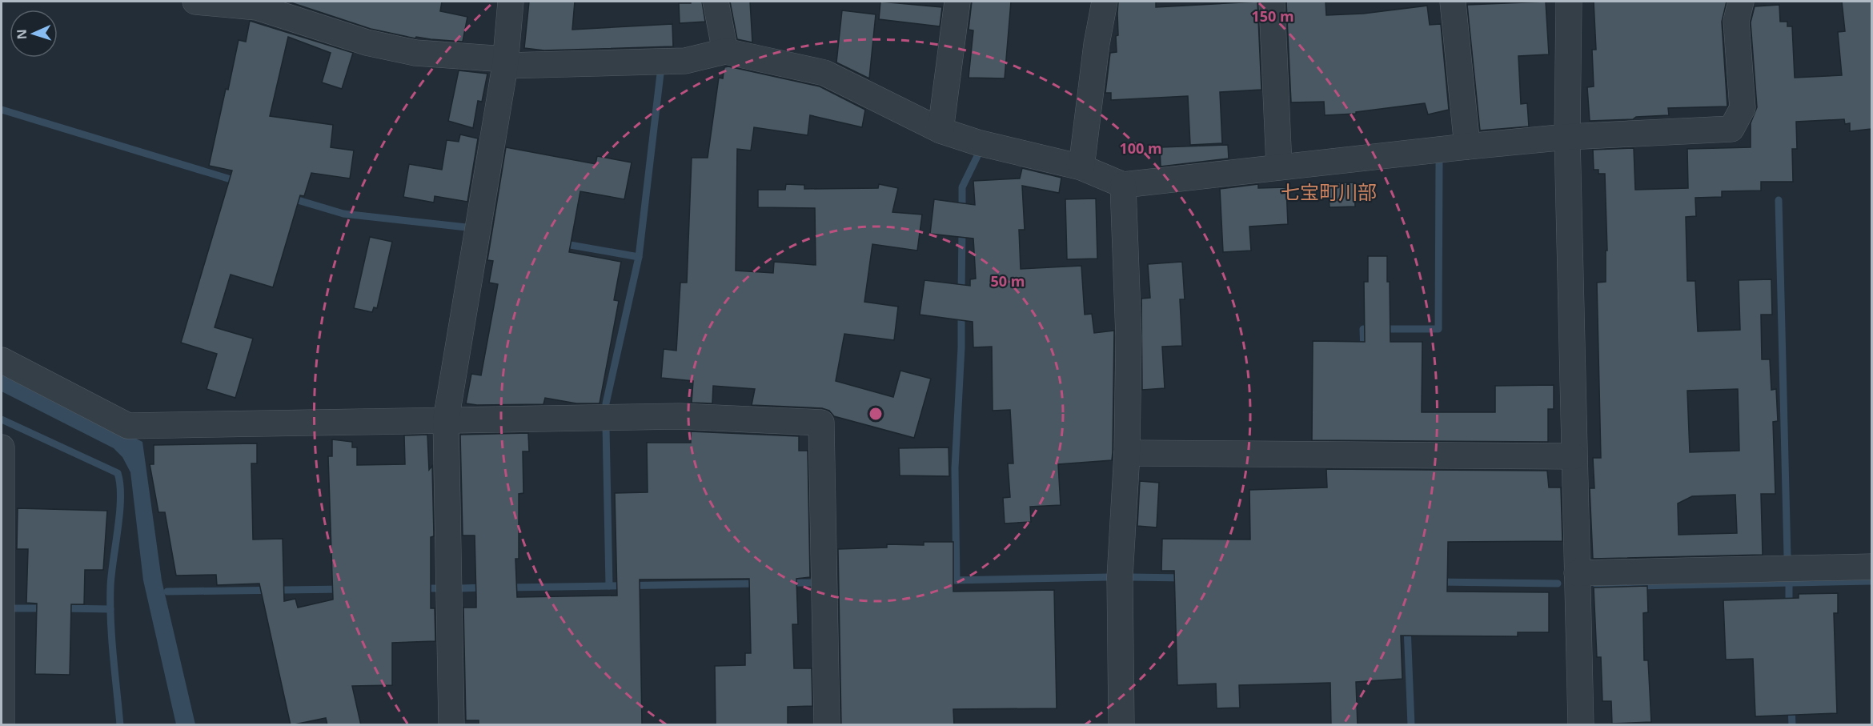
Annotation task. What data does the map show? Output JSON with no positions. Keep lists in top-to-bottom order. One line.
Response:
{"districts":["七宝町川部"],"north":"left","rings":["150 m","100 m","50 m"]}
